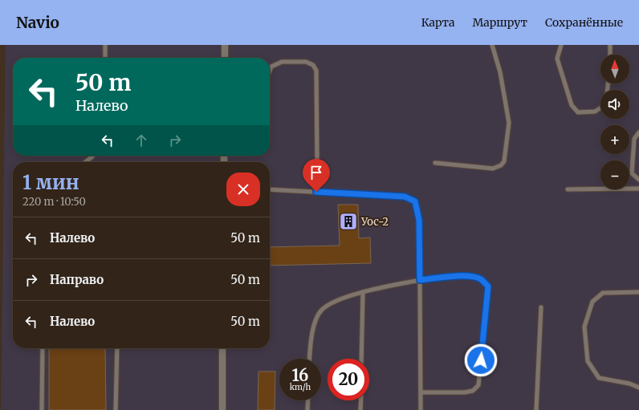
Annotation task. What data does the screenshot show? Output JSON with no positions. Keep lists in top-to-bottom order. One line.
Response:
{"places":{"building":["Уос-2"]},"north":"top","page":{"header":"Navio","nav":["Карта","Маршрут","Сохранённые"],"map_buttons":["+","−"],"turn":["50 m","Налево"],"heading":["1 мин","220 m · 10:50"],"list":[{"name":"Налево","value":"50 m"},{"name":"Направо","value":"50 m"},{"name":"Налево","value":"50 m"}],"speed":"16 km/h","limit":"20"}}
